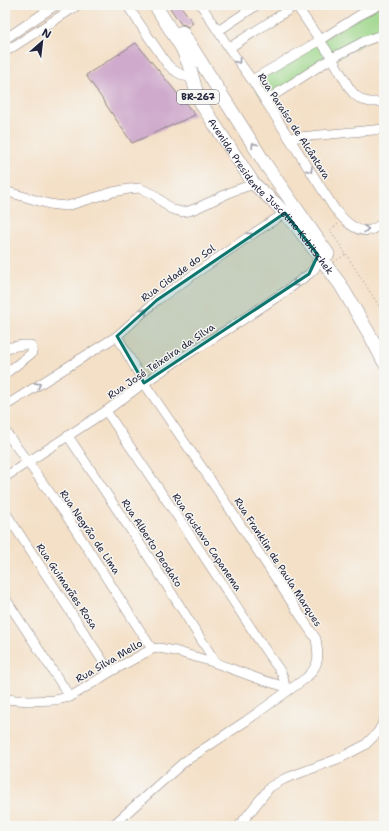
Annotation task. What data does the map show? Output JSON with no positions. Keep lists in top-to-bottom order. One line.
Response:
{"streets":{"highway":["BR-267","Avenida Presidente Juscelino Kubitschek"],"street":["Rua Paraíso de Alcântara","Rua Cidade do Sol","Rua José Teixeira da Silva","Rua Negrão de Lima","Rua Gustavo Capanema","Rua Alberto Deodato","Rua Franklin de Paula Marques","Rua Guimarães Rosa","Rua Silva Mello"]},"crossings":[["Avenida Presidente Juscelino Kubitschek","Rua Cidade do Sol"],["Avenida Presidente Juscelino Kubitschek","Rua José Teixeira da Silva"],["Rua Cidade do Sol","Rua Franklin de Paula Marques"],["Rua José Teixeira da Silva","Rua Negrão de Lima"],["Rua José Teixeira da Silva","Rua Gustavo Capanema"],["Rua José Teixeira da Silva","Rua Alberto Deodato"],["Rua José Teixeira da Silva","Rua Franklin de Paula Marques"],["Rua Negrão de Lima","Rua Silva Mello"],["Rua Gustavo Capanema","Rua Franklin de Paula Marques"],["Rua Gustavo Capanema","Rua Silva Mello"],["Rua Alberto Deodato","Rua Silva Mello"],["Rua Franklin de Paula Marques","Rua Silva Mello"],["Rua Guimarães Rosa","Rua Silva Mello"]],"one_way":["Rua Paraíso de Alcântara","Rua Cidade do Sol","Rua José Teixeira da Silva"],"north":"top right"}
